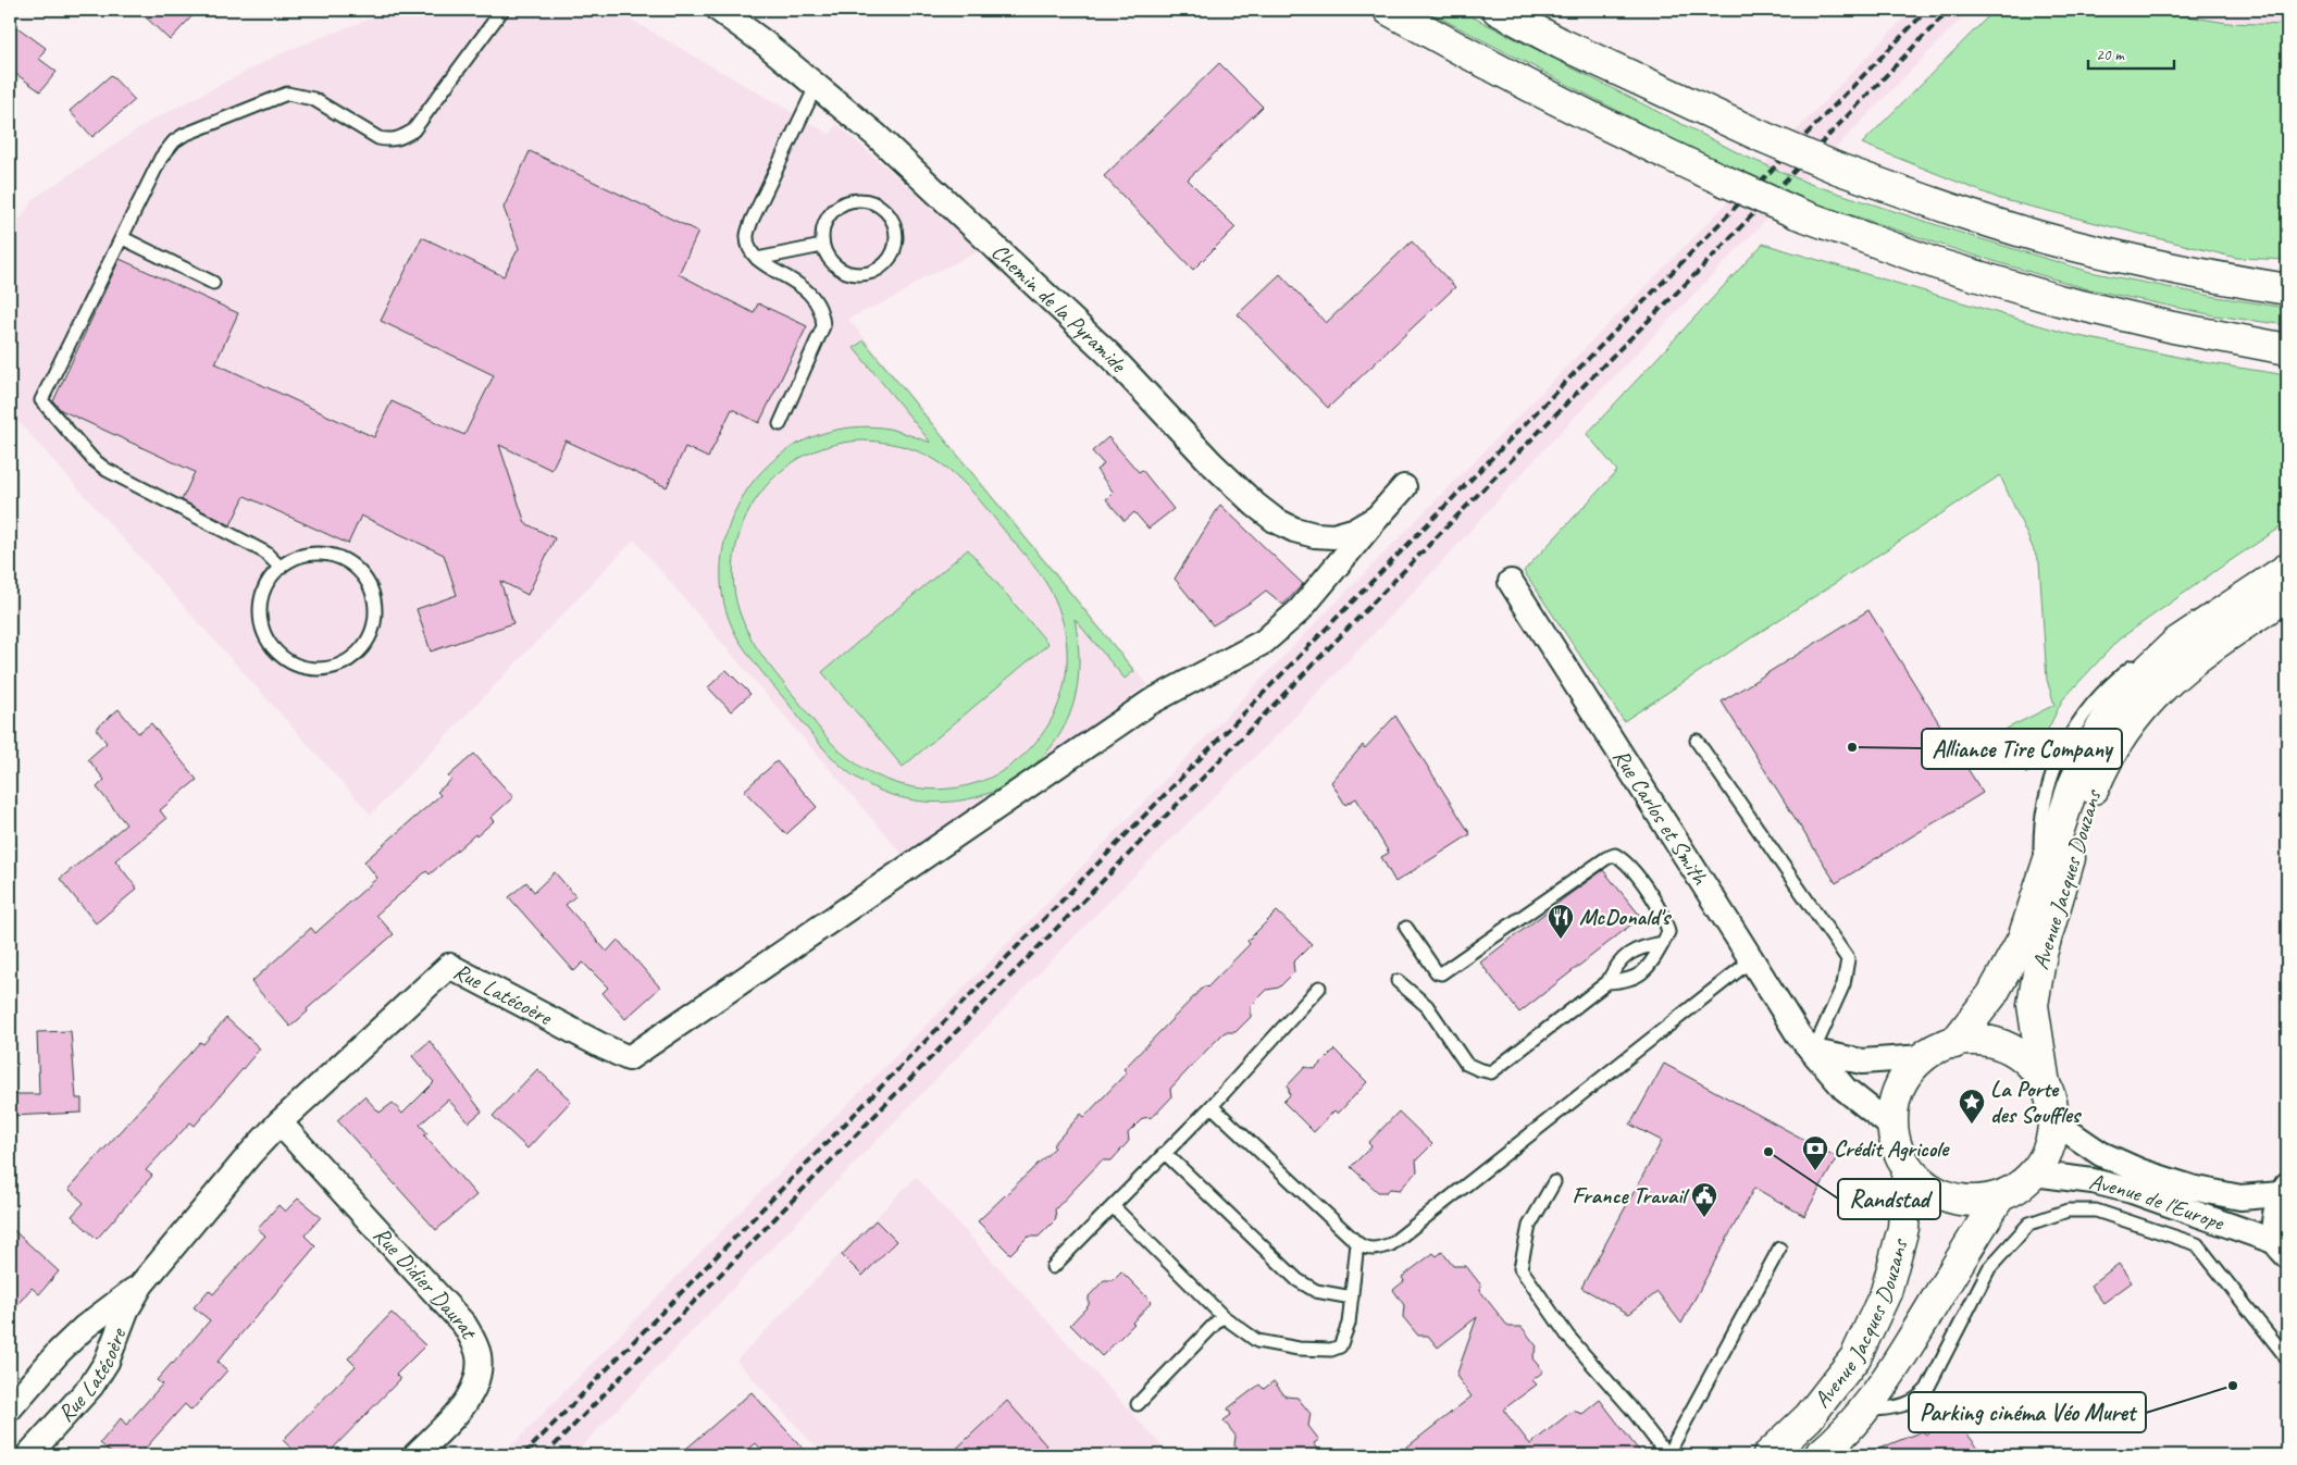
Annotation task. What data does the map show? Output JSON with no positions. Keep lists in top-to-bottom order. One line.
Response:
{"streets":{"main road":["Avenue Jacques Douzans"],"street":["Chemin de la Pyramide","Rue Carlos et Smith","Rue Latécoère","Avenue de l'Europe","Rue Didier Daurat"]},"crossings":[["Chemin de la Pyramide","Rue Latécoère"],["Rue Carlos et Smith","Avenue Jacques Douzans"],["Rue Carlos et Smith","Avenue de l'Europe"],["Avenue Jacques Douzans","Avenue de l'Europe"],["Rue Latécoère","Rue Didier Daurat"]],"places":{"other":["Alliance Tire Company","Randstad","Parking cinéma Véo Muret"],"restaurant":["McDonald's"],"place":["La Porte des Souffles"],"bank":["Crédit Agricole"],"public building":["France Travail"]},"scale_bar":"20 m"}
